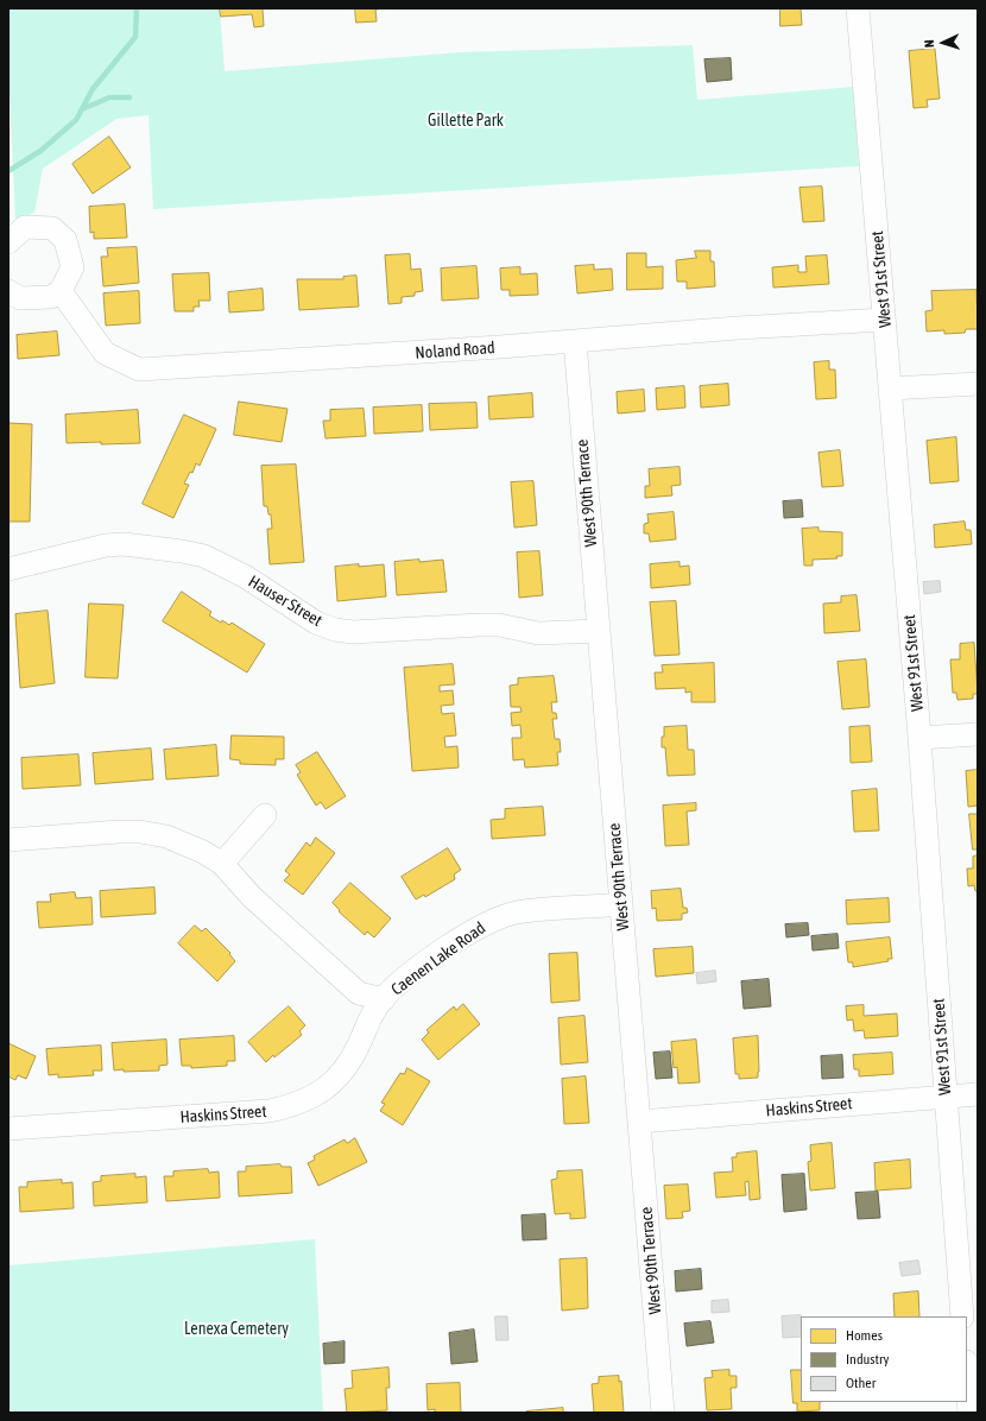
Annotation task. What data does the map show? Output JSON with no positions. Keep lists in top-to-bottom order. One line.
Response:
{"streets":{"street":["West 91st Street","Noland Road","West 90th Terrace","Hauser Street","Caenen Lake Road","Haskins Street"]},"crossings":[["West 91st Street","Noland Road"],["West 91st Street","Haskins Street"],["Noland Road","West 90th Terrace"],["West 90th Terrace","Hauser Street"],["West 90th Terrace","Caenen Lake Road"],["West 90th Terrace","Haskins Street"],["Caenen Lake Road","Haskins Street"]],"parks":["Gillette Park","Lenexa Cemetery"],"legend":["Homes","Industry","Other"],"north":"left"}
